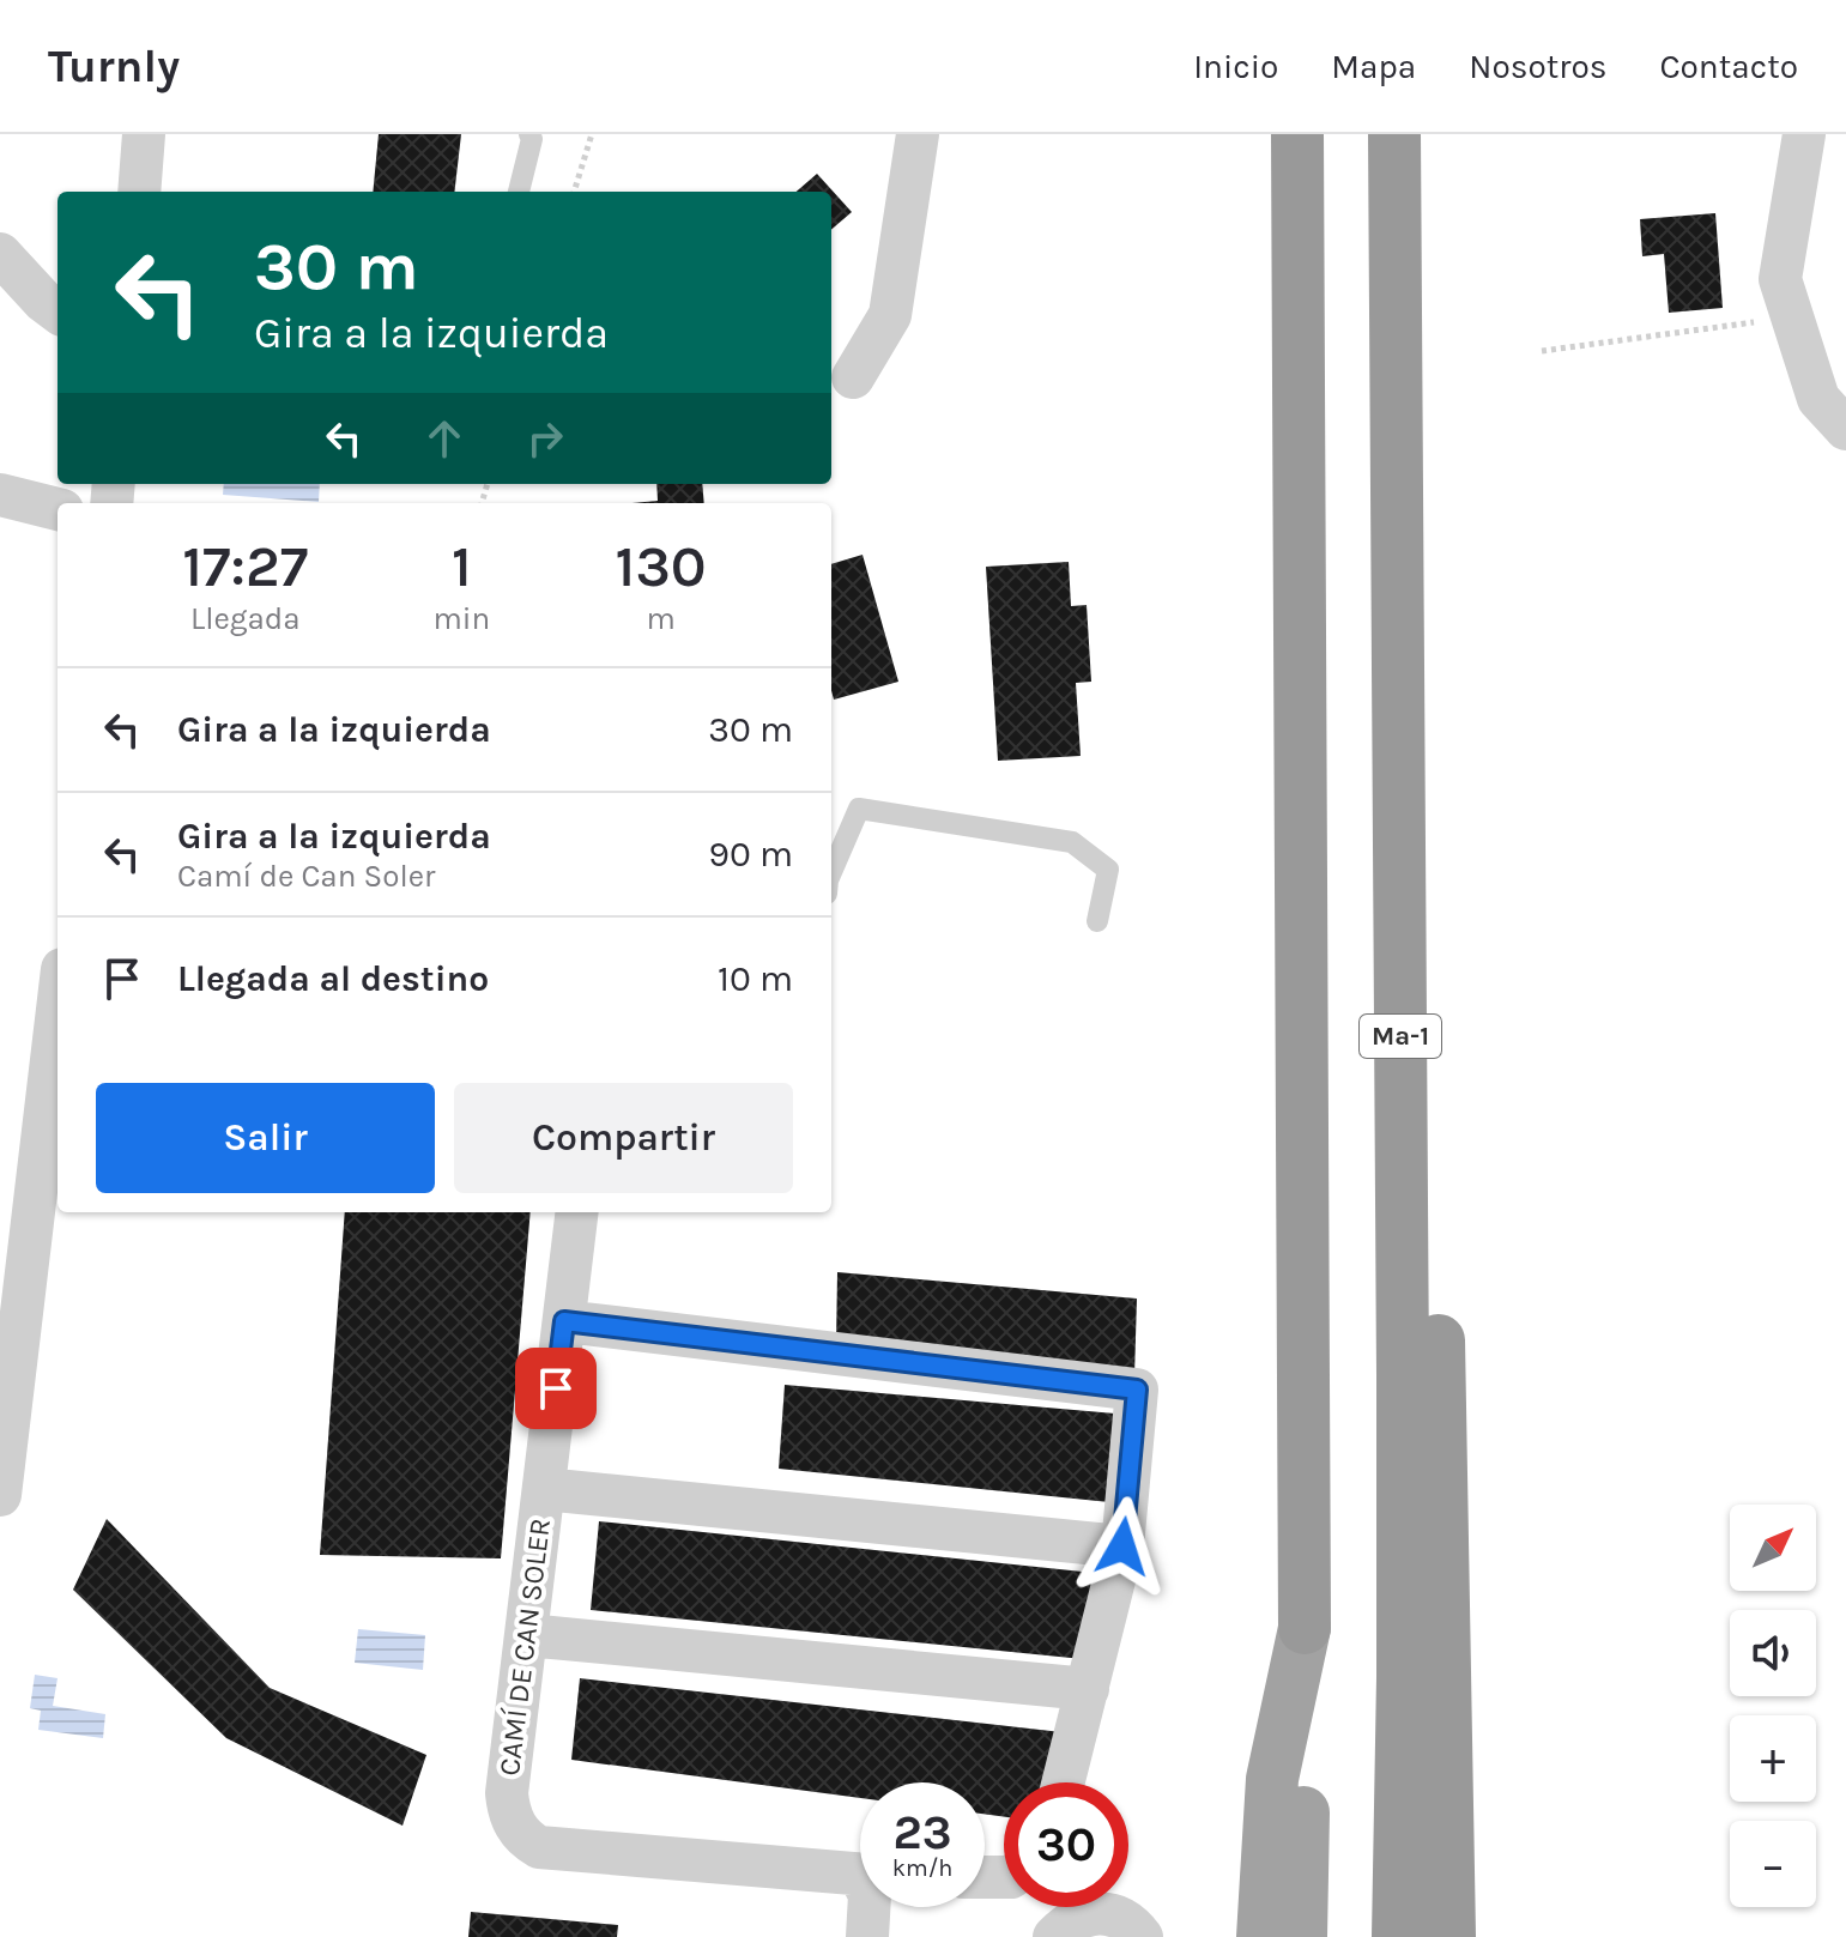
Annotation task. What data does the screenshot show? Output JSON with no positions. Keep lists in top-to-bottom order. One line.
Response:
{"streets":{"highway":["Ma-1"],"street":["CAMÍ DE CAN SOLER"]},"north":"top right","page":{"header":"Turnly","nav":["Inicio","Mapa","Nosotros","Contacto"],"turn":["30 m","Gira a la izquierda"],"eta":["17:27","Llegada","1","min","130","m"],"list":[{"name":"Gira a la izquierda","value":"30 m"},{"name":"Gira a la izquierda","note":"Camí de Can Soler","value":"90 m"},{"name":"Llegada al destino","value":"10 m"}],"buttons":["Salir","Compartir"],"map_buttons":["+","−"],"speed":"23 km/h","limit":"30"}}
